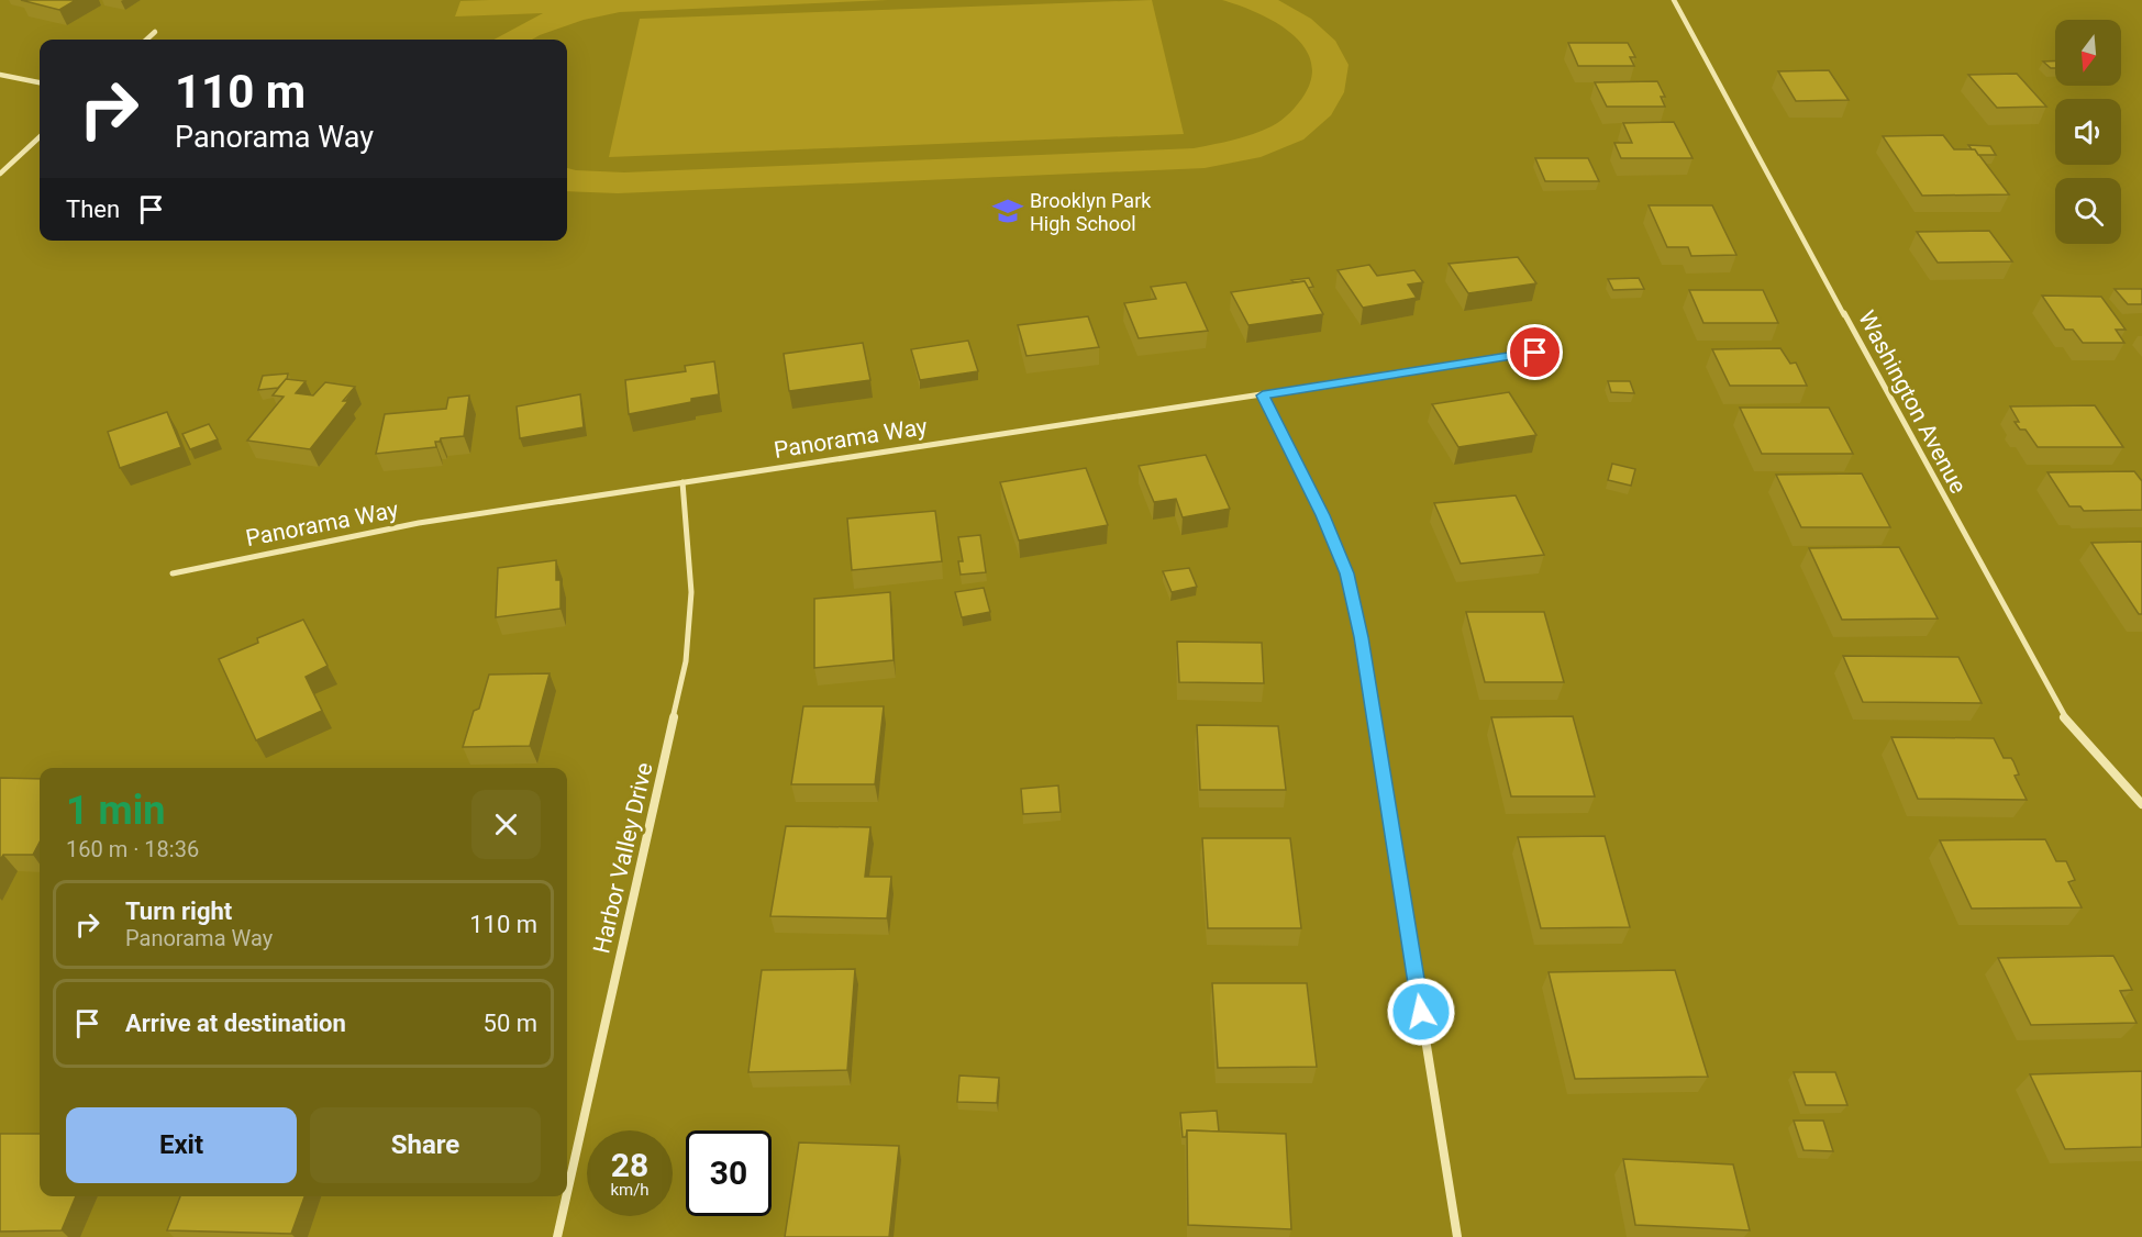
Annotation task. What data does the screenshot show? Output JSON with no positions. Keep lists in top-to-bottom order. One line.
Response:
{"streets":{"street":["Washington Avenue","Panorama Way","Harbor Valley Drive"]},"crossings":[["Panorama Way","Harbor Valley Drive"]],"places":{"school or university":["Brooklyn Park High School"]},"north":"bottom","page":{"turn":["110 m","Panorama Way"],"then":"Then","heading":["1 min","160 m · 18:36"],"list":[{"name":"Turn right","note":"Panorama Way","value":"110 m"},{"name":"Arrive at destination","value":"50 m"}],"buttons":["Exit","Share"],"speed":"28 km/h","limit":"30"}}
